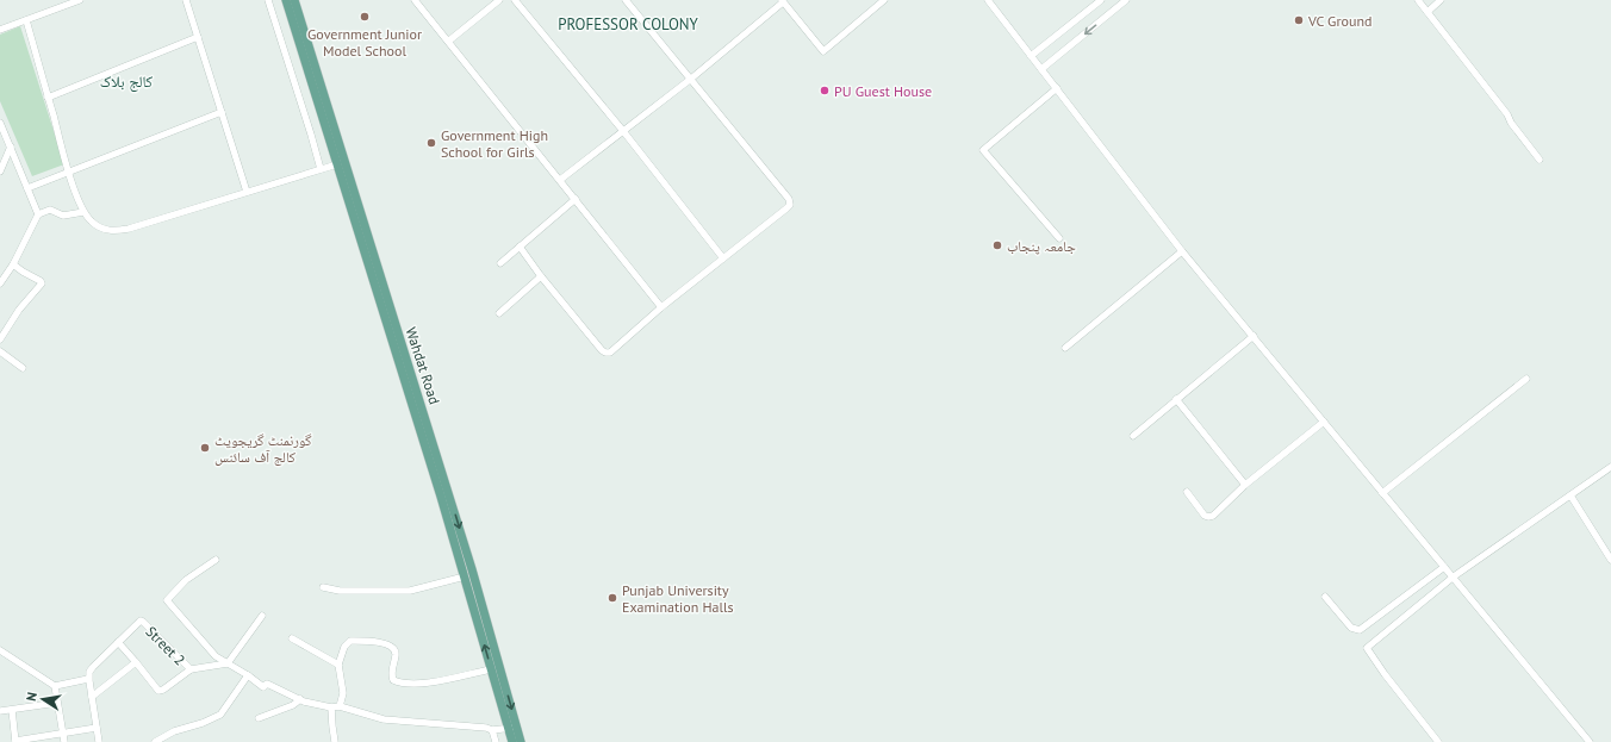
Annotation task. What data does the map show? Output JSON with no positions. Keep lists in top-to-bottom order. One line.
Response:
{"streets":{"main road":["Wahdat Road"],"street":["Street 2"]},"districts":["PROFESSOR COLONY","کالج بلاک"],"places":["Government Junior Model School","VC Ground","PU Guest House","Government High School for Girls","جامعہ پنجاب","گورنمنٹ گریجویٹ کالج آف سائنس","Punjab University Examination Halls"],"north":"left"}
